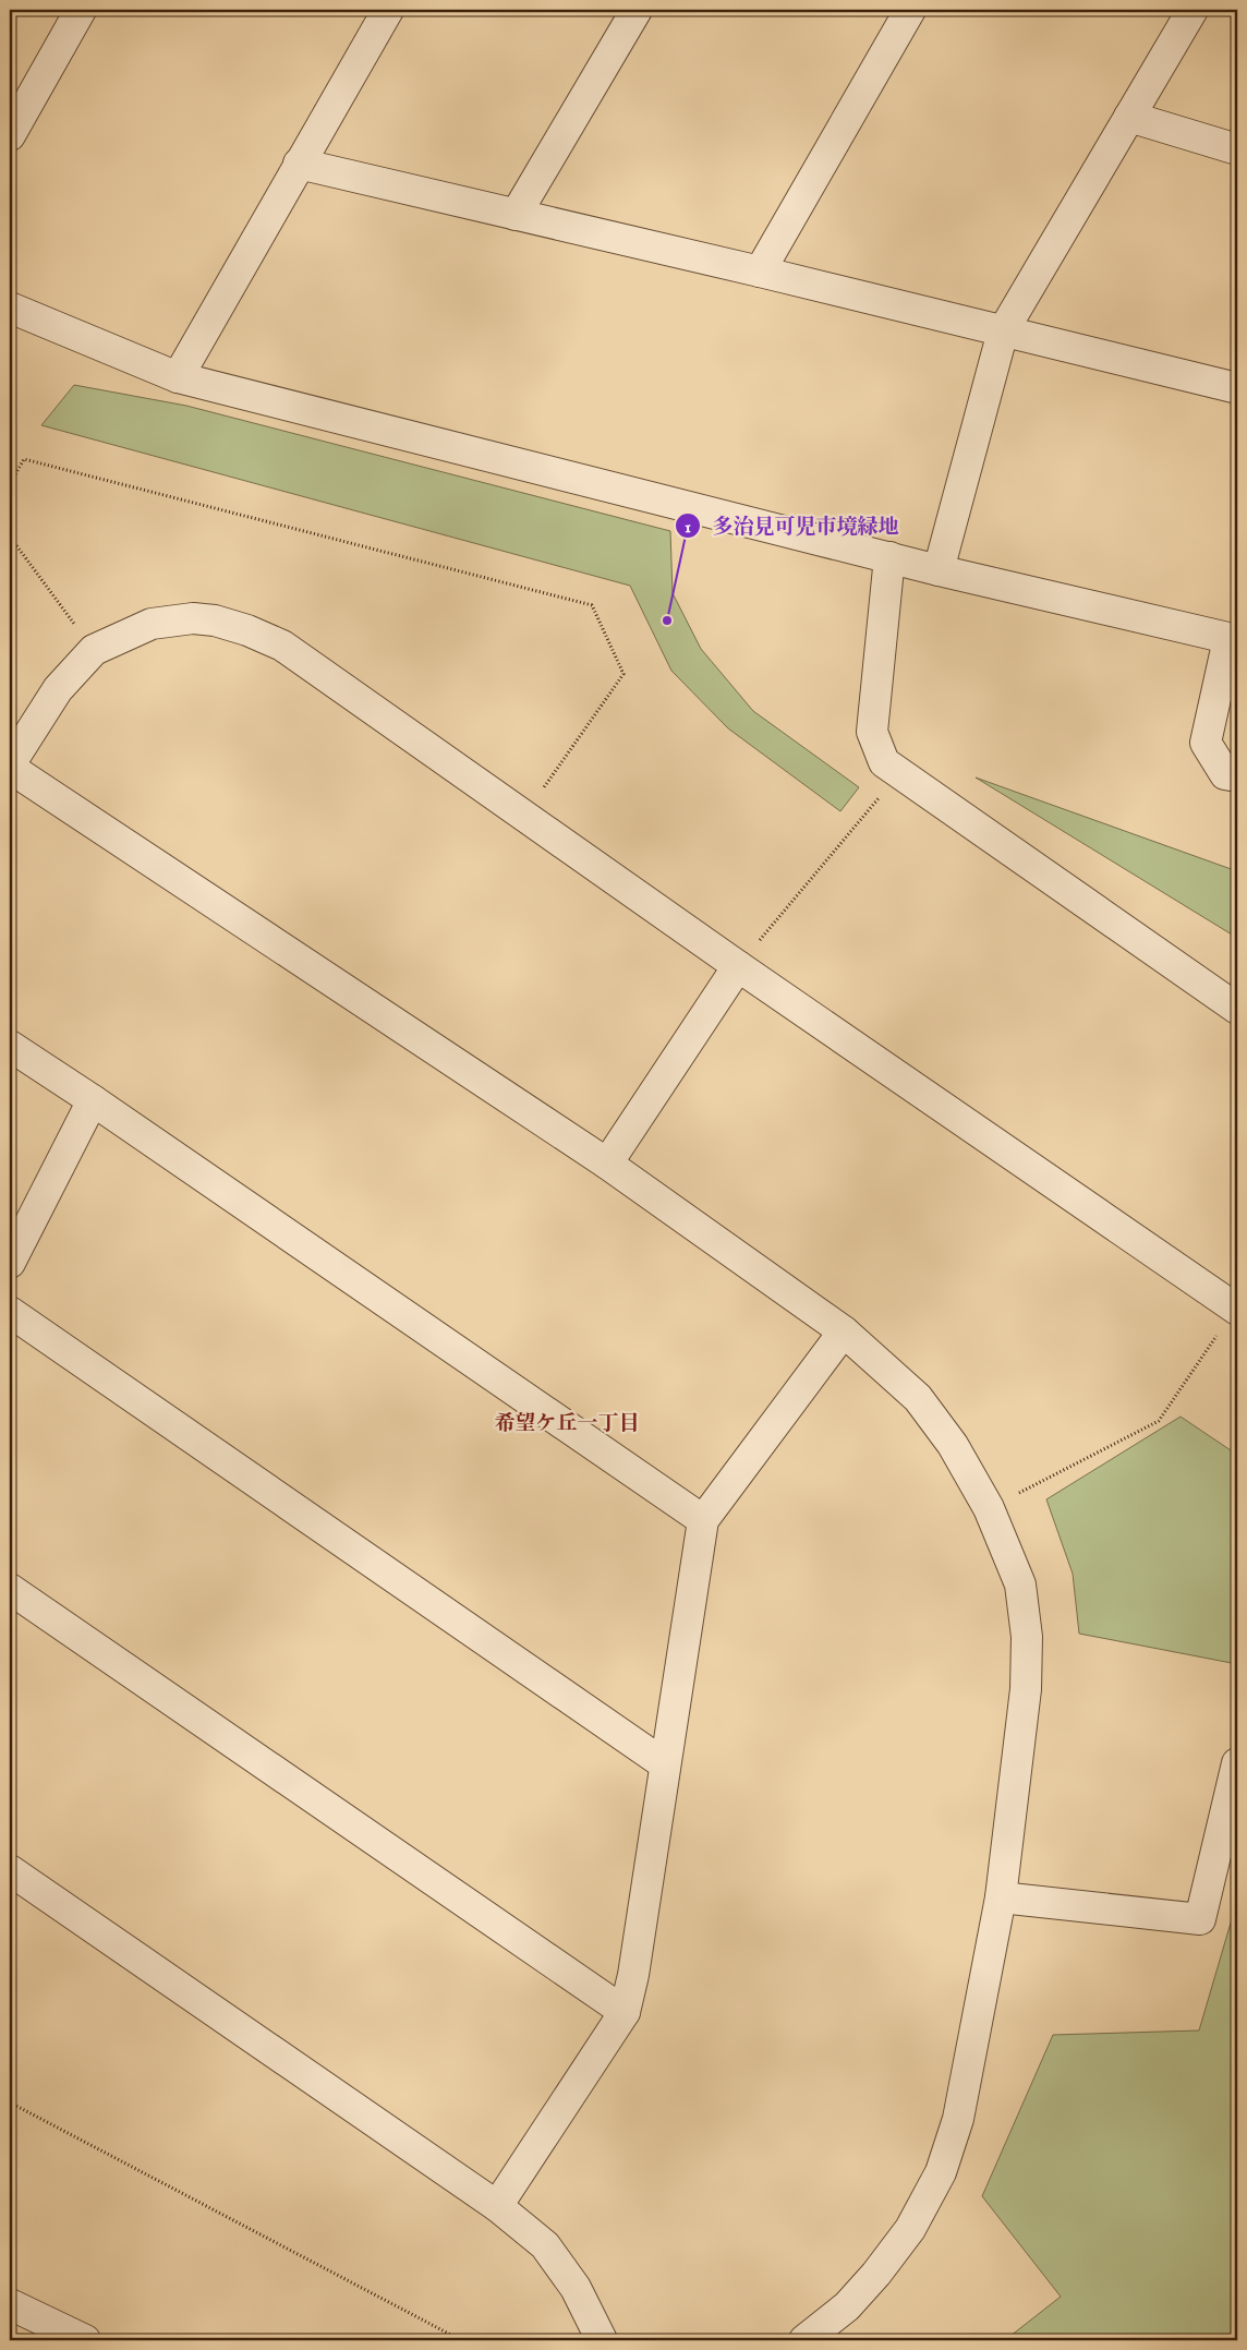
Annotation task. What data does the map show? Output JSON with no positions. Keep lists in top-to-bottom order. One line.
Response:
{"districts":["希望ケ丘一丁目"],"places":["多治見可児市境緑地"]}
